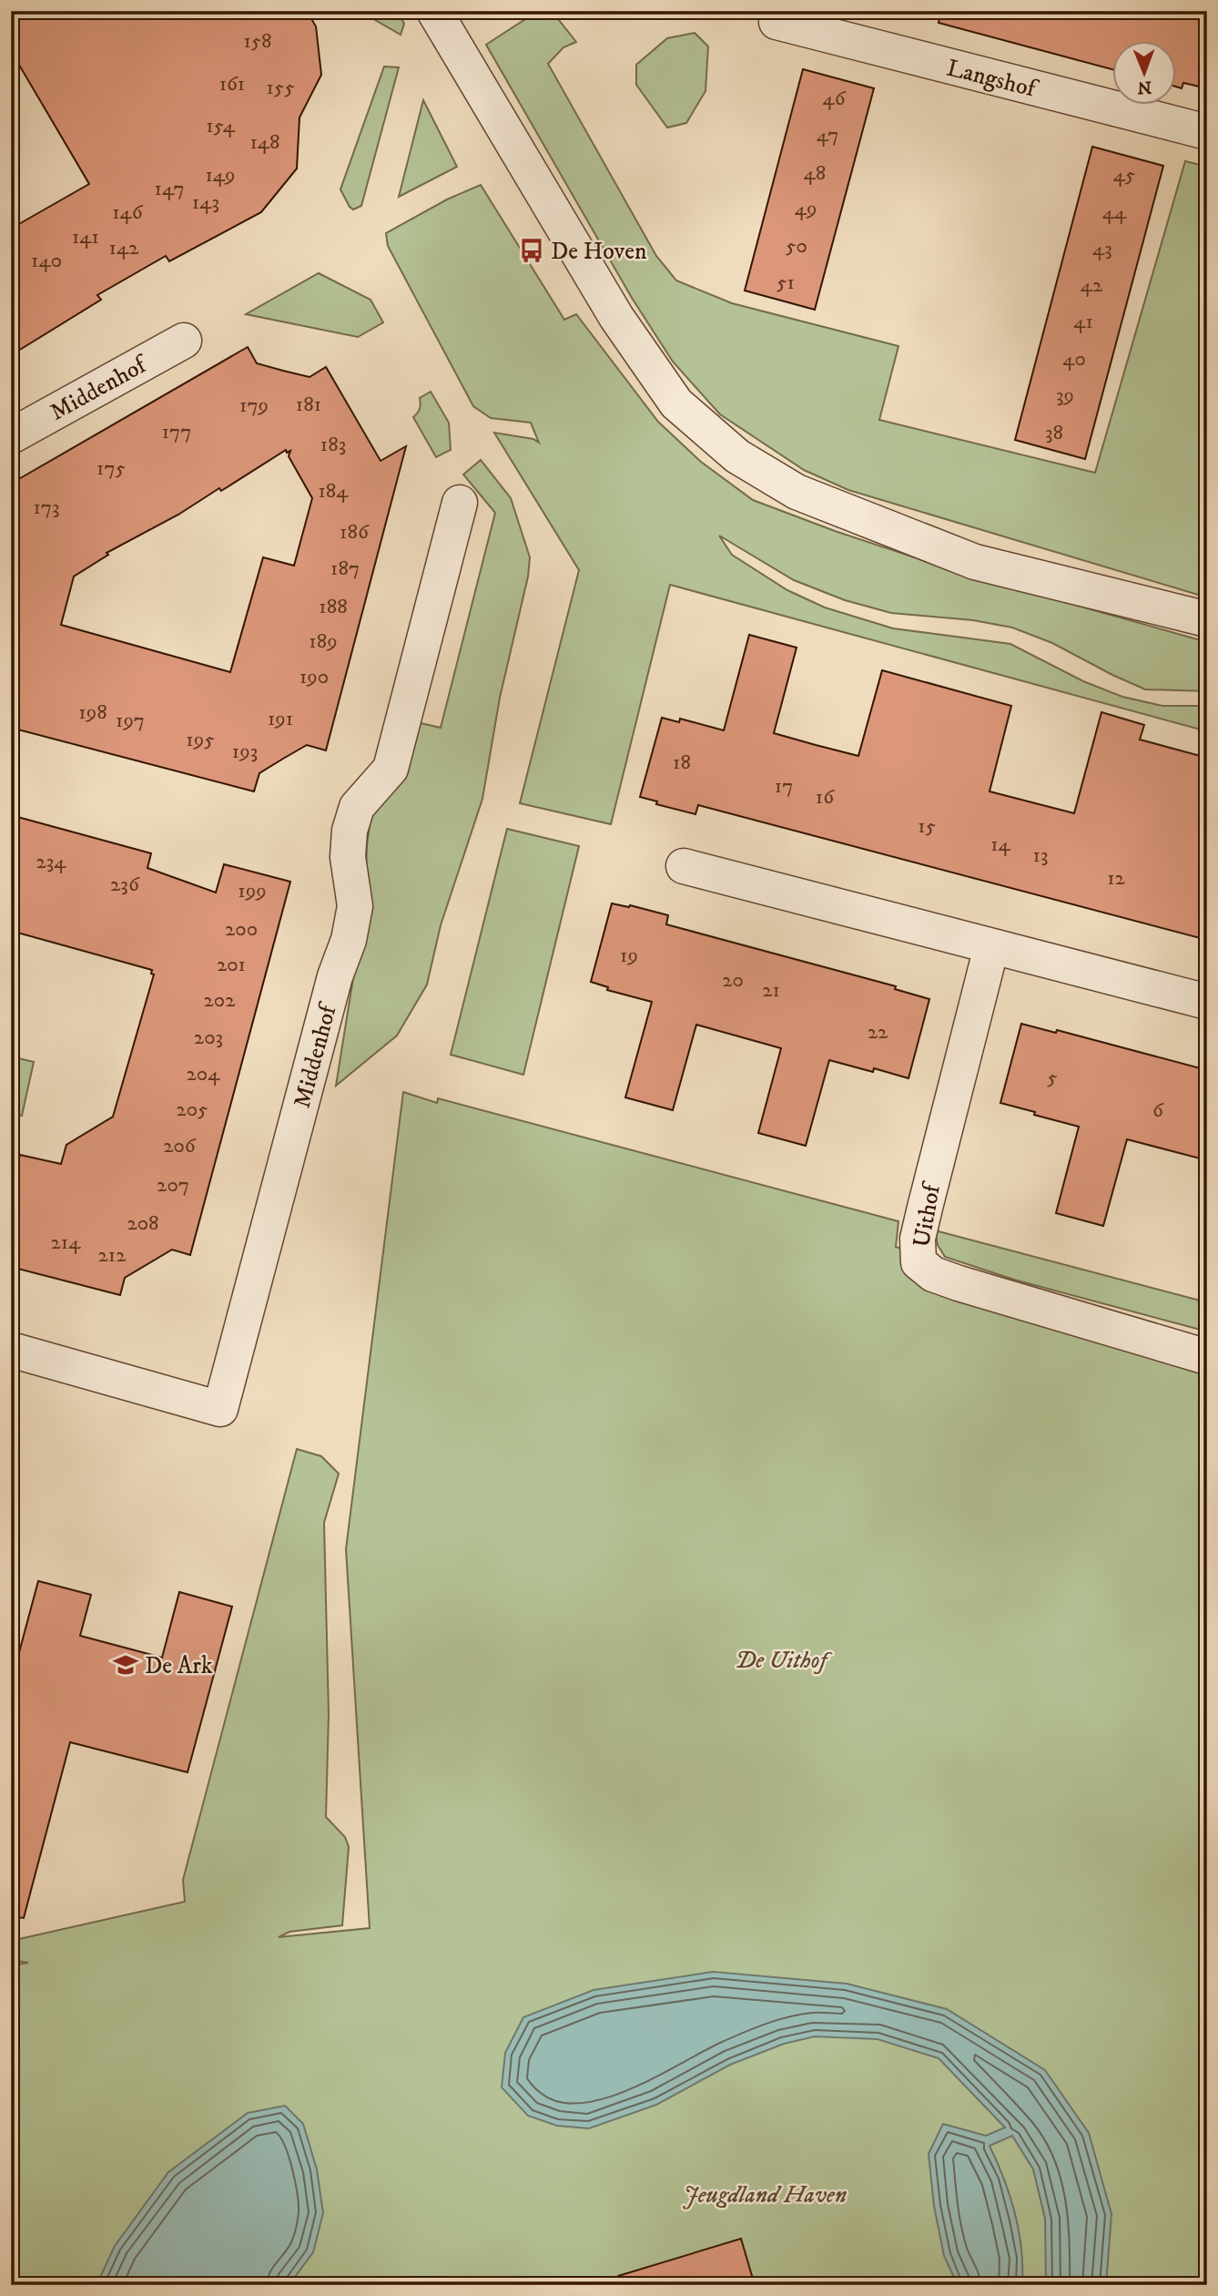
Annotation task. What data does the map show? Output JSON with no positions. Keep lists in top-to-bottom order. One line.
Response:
{"streets":{"street":["Langshof","Middenhof","Uithof"]},"parks":["De Uithof","Jeugdland Haven"],"places":{"bus stop":["De Hoven"],"school or university":["De Ark"]},"house_numbers":["158","161","155","46","154","47","148","48","149","45","147","143","49","146","44","141","50","142","43","140","51","42","41","40","39","181","179","177","38","183","175","184","173","186","187","188","189","190","198","191","197","195","193","18","17","16","15","14","13","234","12","236","199","200","19","201","20","21","202","22","203","204","5","205","6","206","207","208","214","212"],"north":"bottom"}
